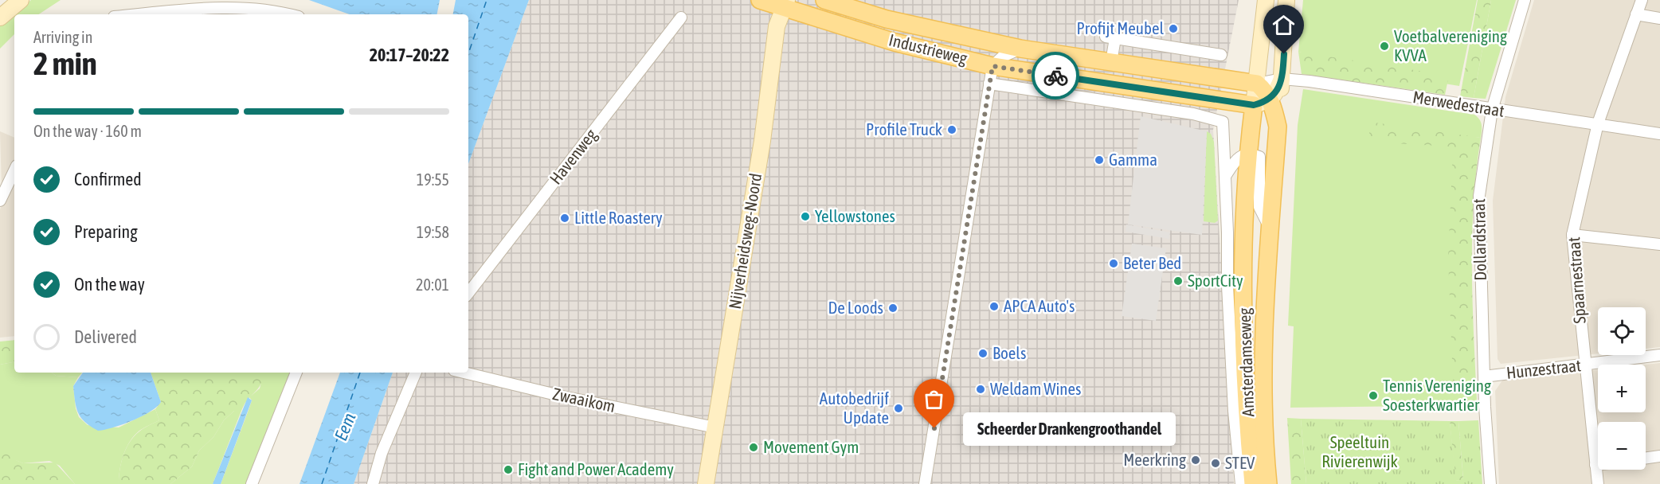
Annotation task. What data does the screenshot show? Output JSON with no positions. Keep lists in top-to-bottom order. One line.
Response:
{"streets":{"main road":["Industrieweg","Amsterdamseweg"],"street":["Merwedestraat","Havenweg","Dollardstraat","Nijverheidsweg-Noord","Spaarnestraat","Hunzestraat","Zwaaikom"]},"crossings":[["Industrieweg","Nijverheidsweg-Noord"],["Industrieweg","Amsterdamseweg"],["Merwedestraat","Dollardstraat"],["Merwedestraat","Spaarnestraat"],["Merwedestraat","Amsterdamseweg"],["Dollardstraat","Hunzestraat"],["Nijverheidsweg-Noord","Zwaaikom"],["Spaarnestraat","Hunzestraat"]],"water":["Eem"],"parks":["Speeltuin Rivierenwijk"],"places":["Profijt Meubel","Voetbalvereniging KVVA","Profile Truck","Gamma","Yellowstones","Little Roastery","Beter Bed","SportCity","APCA Auto's","De Loods","Boels","Weldam Wines","Tennis Vereniging Soesterkwartier","Autobedrijf Update","Scheerder Drankengroothandel","Movement Gym","Meerkring","STEV","Fight and Power Academy"],"page":{"heading":["2 min","Arriving in","20:17–20:22"],"bar":"On the way · 160 m","list":[["Confirmed","19:55"],["Preparing","19:58"],["On the way","20:01"],"Delivered"],"map_buttons":["+","−"],"bubble":"Scheerder Drankengroothandel"}}
